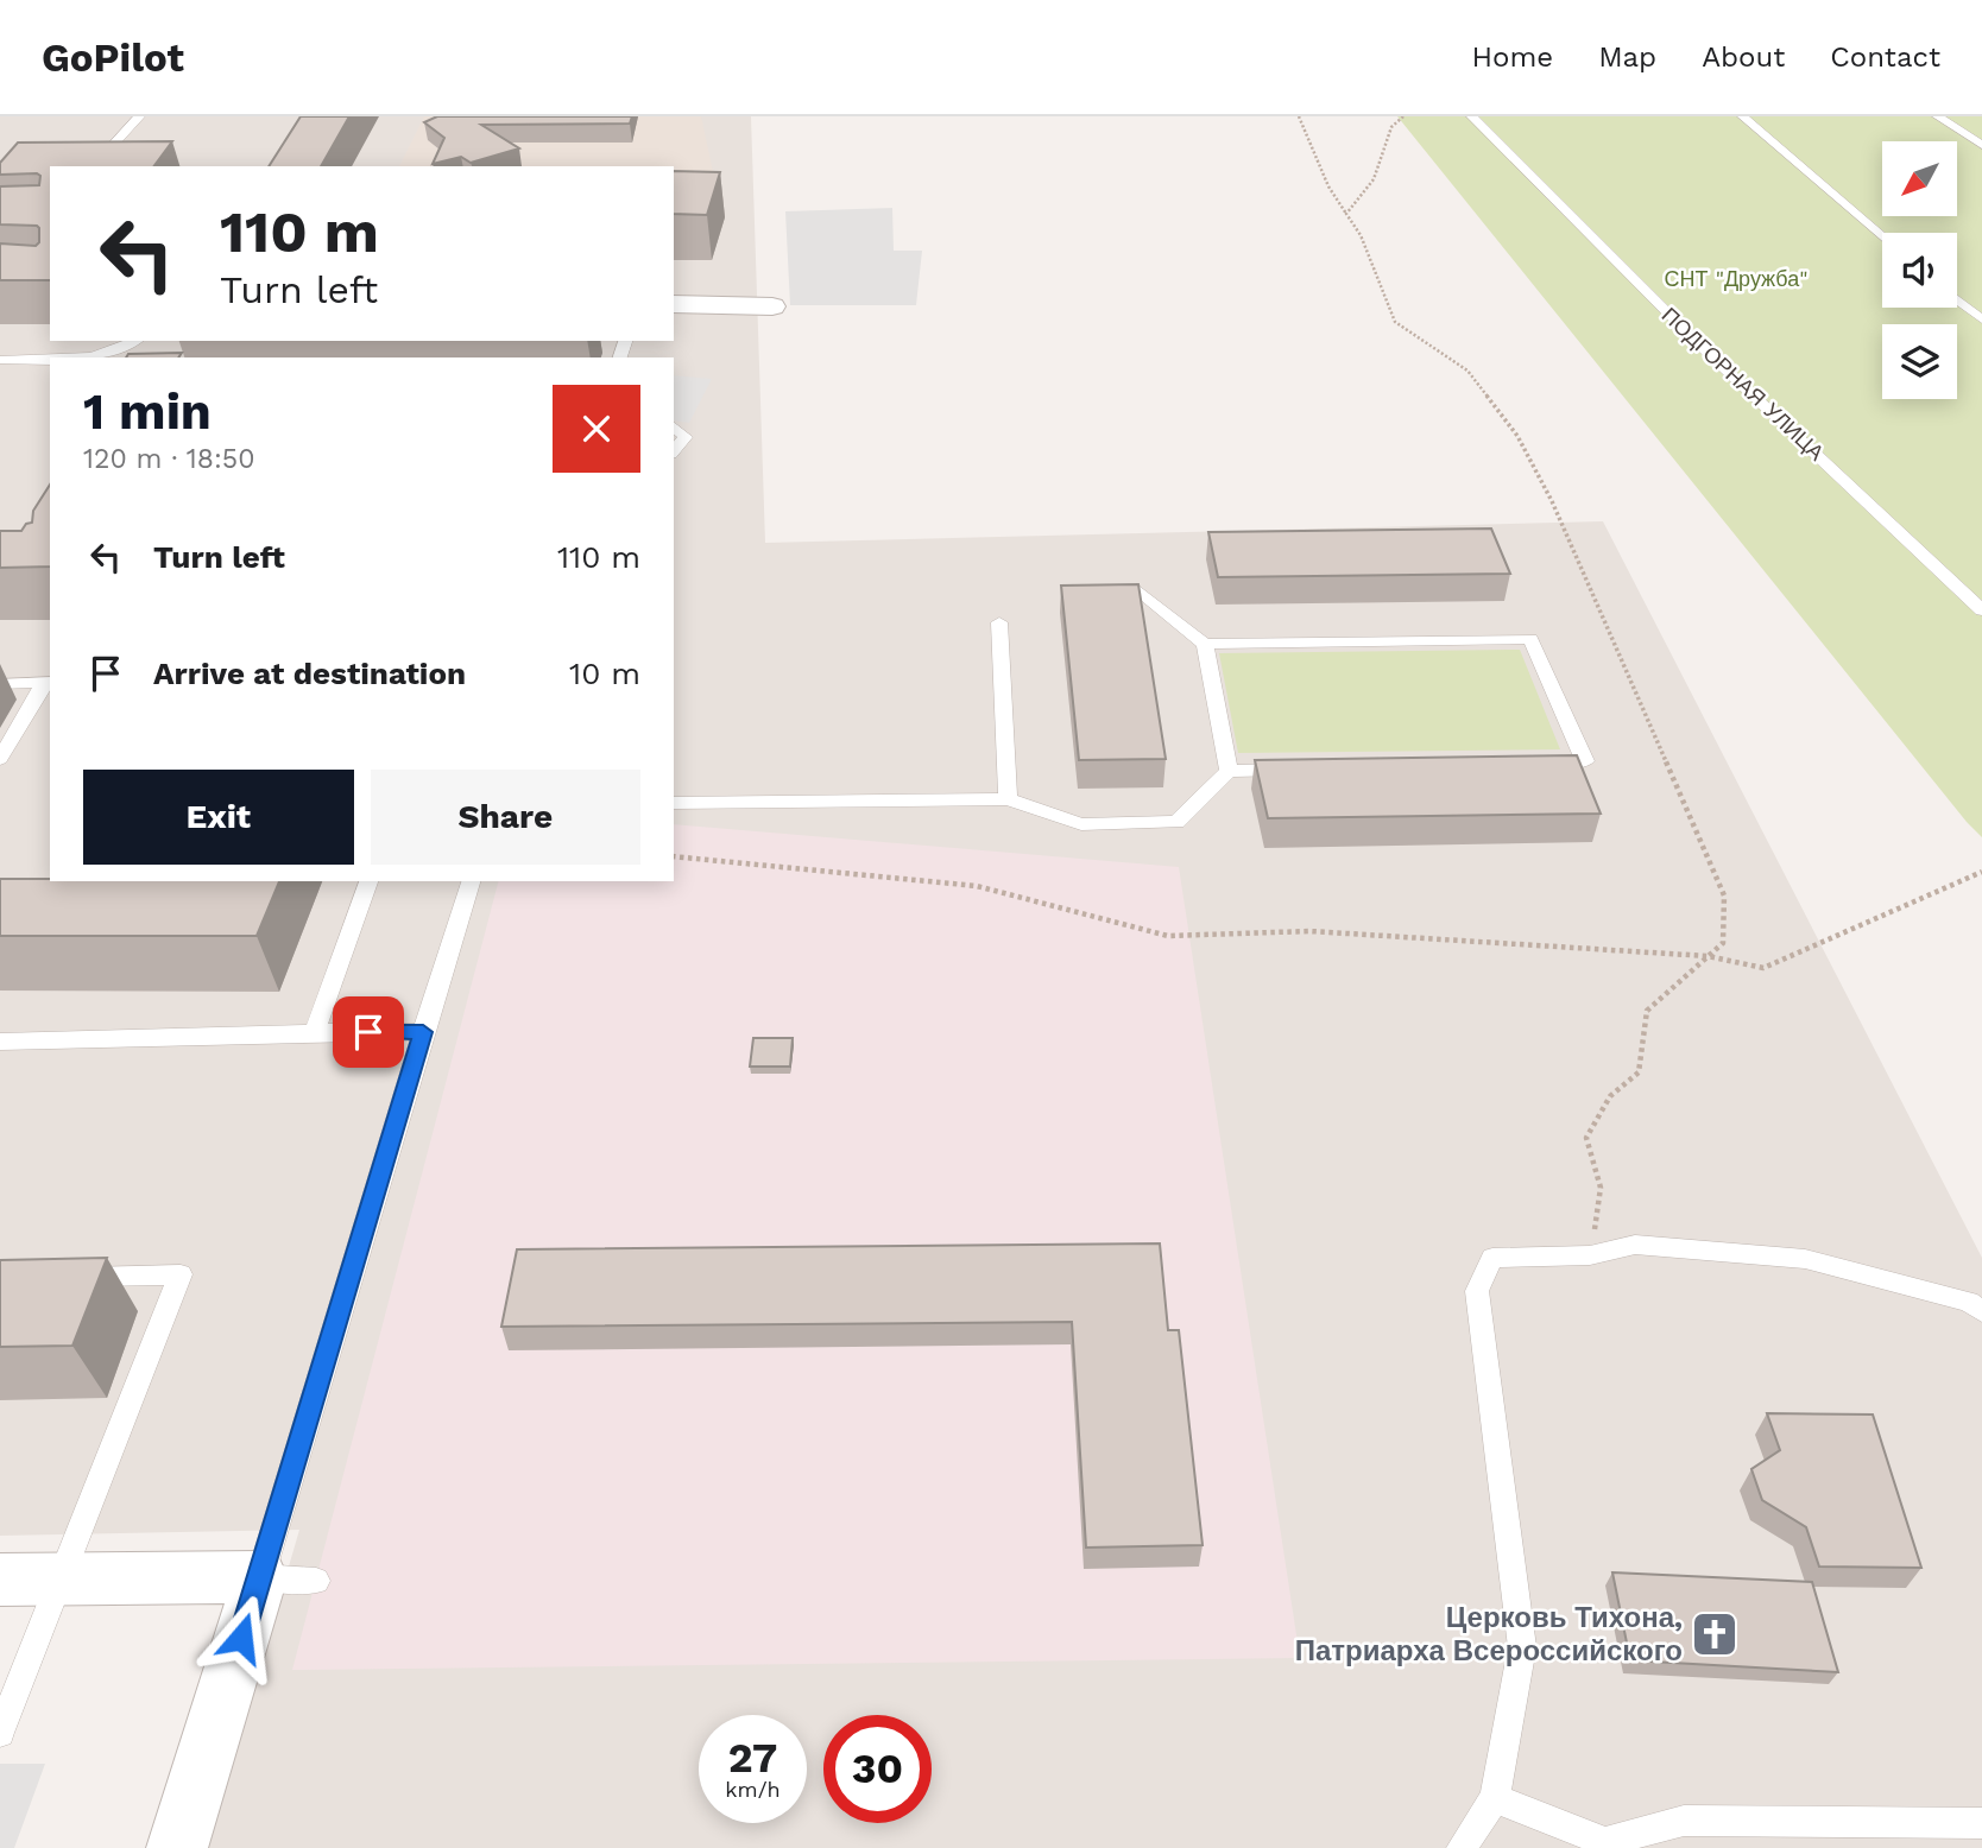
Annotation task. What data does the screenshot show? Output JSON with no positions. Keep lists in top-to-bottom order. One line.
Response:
{"streets":{"lane":["ПОДГОРНАЯ УЛИЦА"]},"parks":["СНТ \"Дружба\""],"places":{"church":["Церковь Тихона, Патриарха Всероссийского"]},"north":"bottom left","page":{"header":"GoPilot","nav":["Home","Map","About","Contact"],"turn":["110 m","Turn left"],"heading":["1 min","120 m · 18:50"],"list":[{"name":"Turn left","value":"110 m"},{"name":"Arrive at destination","value":"10 m"}],"buttons":["Exit","Share"],"speed":"27 km/h","limit":"30"}}
